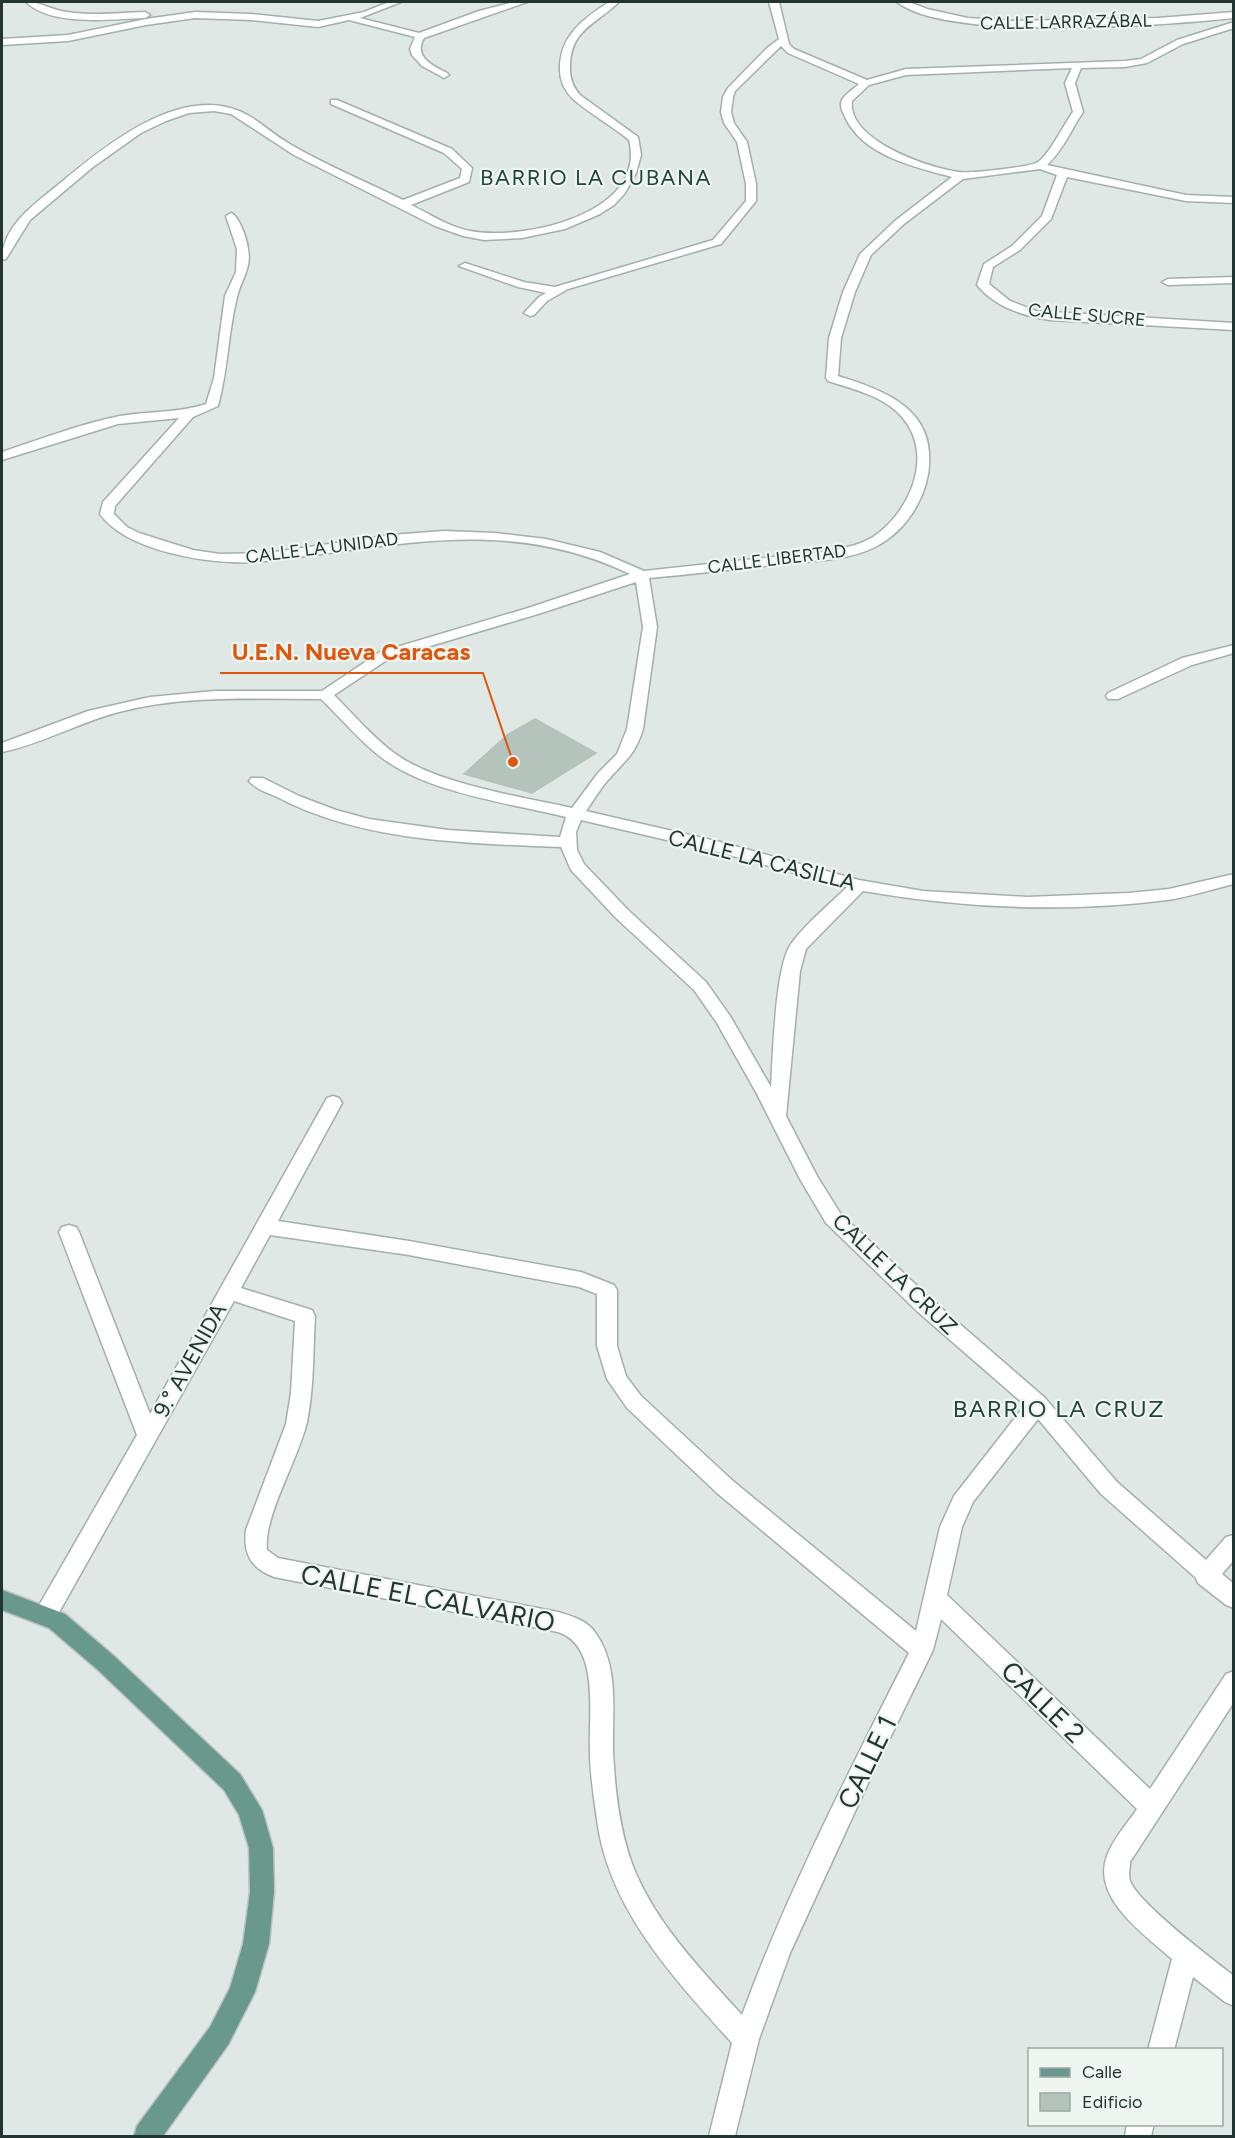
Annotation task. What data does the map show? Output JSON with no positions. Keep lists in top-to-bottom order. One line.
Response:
{"streets":{"street":["CALLE LARRAZÁBAL","CALLE SUCRE","CALLE LA UNIDAD","CALLE LIBERTAD","CALLE LA CASILLA","CALLE LA CRUZ","9.° AVENIDA","CALLE EL CALVARIO","CALLE 2","CALLE 1"]},"crossings":[["CALLE LA UNIDAD","CALLE LIBERTAD"],["CALLE LIBERTAD","CALLE LA CASILLA"],["CALLE LA CRUZ","CALLE 1"],["9.° AVENIDA","CALLE EL CALVARIO"],["CALLE EL CALVARIO","CALLE 1"],["CALLE 2","CALLE 1"]],"districts":["BARRIO LA CUBANA","BARRIO LA CRUZ"],"places":["U.E.N. Nueva Caracas"],"legend":["Calle","Edificio"]}
